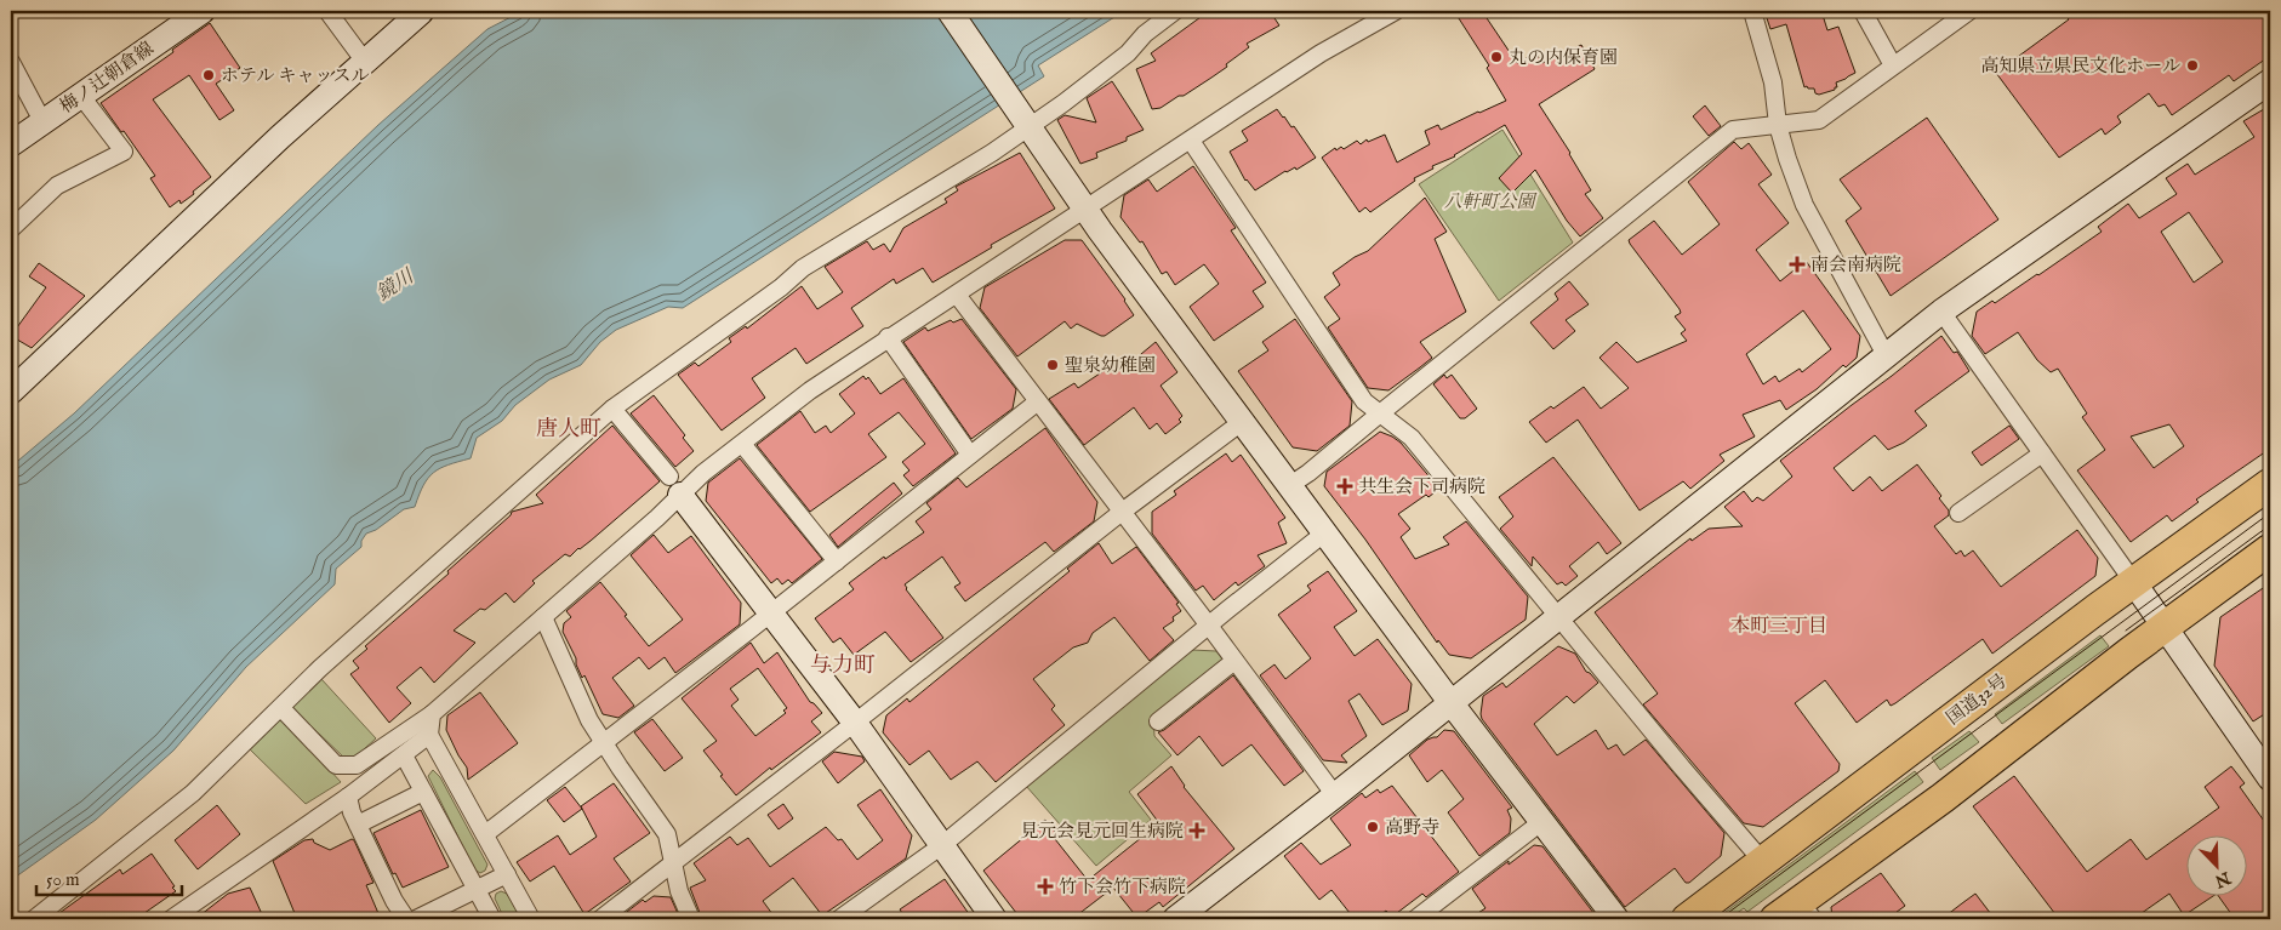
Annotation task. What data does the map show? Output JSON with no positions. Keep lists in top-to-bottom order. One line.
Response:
{"streets":{"highway":["国道32号"],"street":["梅ノ辻朝倉線"]},"districts":["唐人町","本町三丁目","与力町"],"water":["鏡川"],"parks":["八軒町公園"],"places":{"other":["丸の内保育園","高知県立県民文化ホール","ホテル キャッスル","聖泉幼稚園","高野寺"],"health":["南会南病院","共生会下司病院","見元会見元回生病院","竹下会竹下病院"]},"scale_bar":"50 m","north":"bottom right"}
